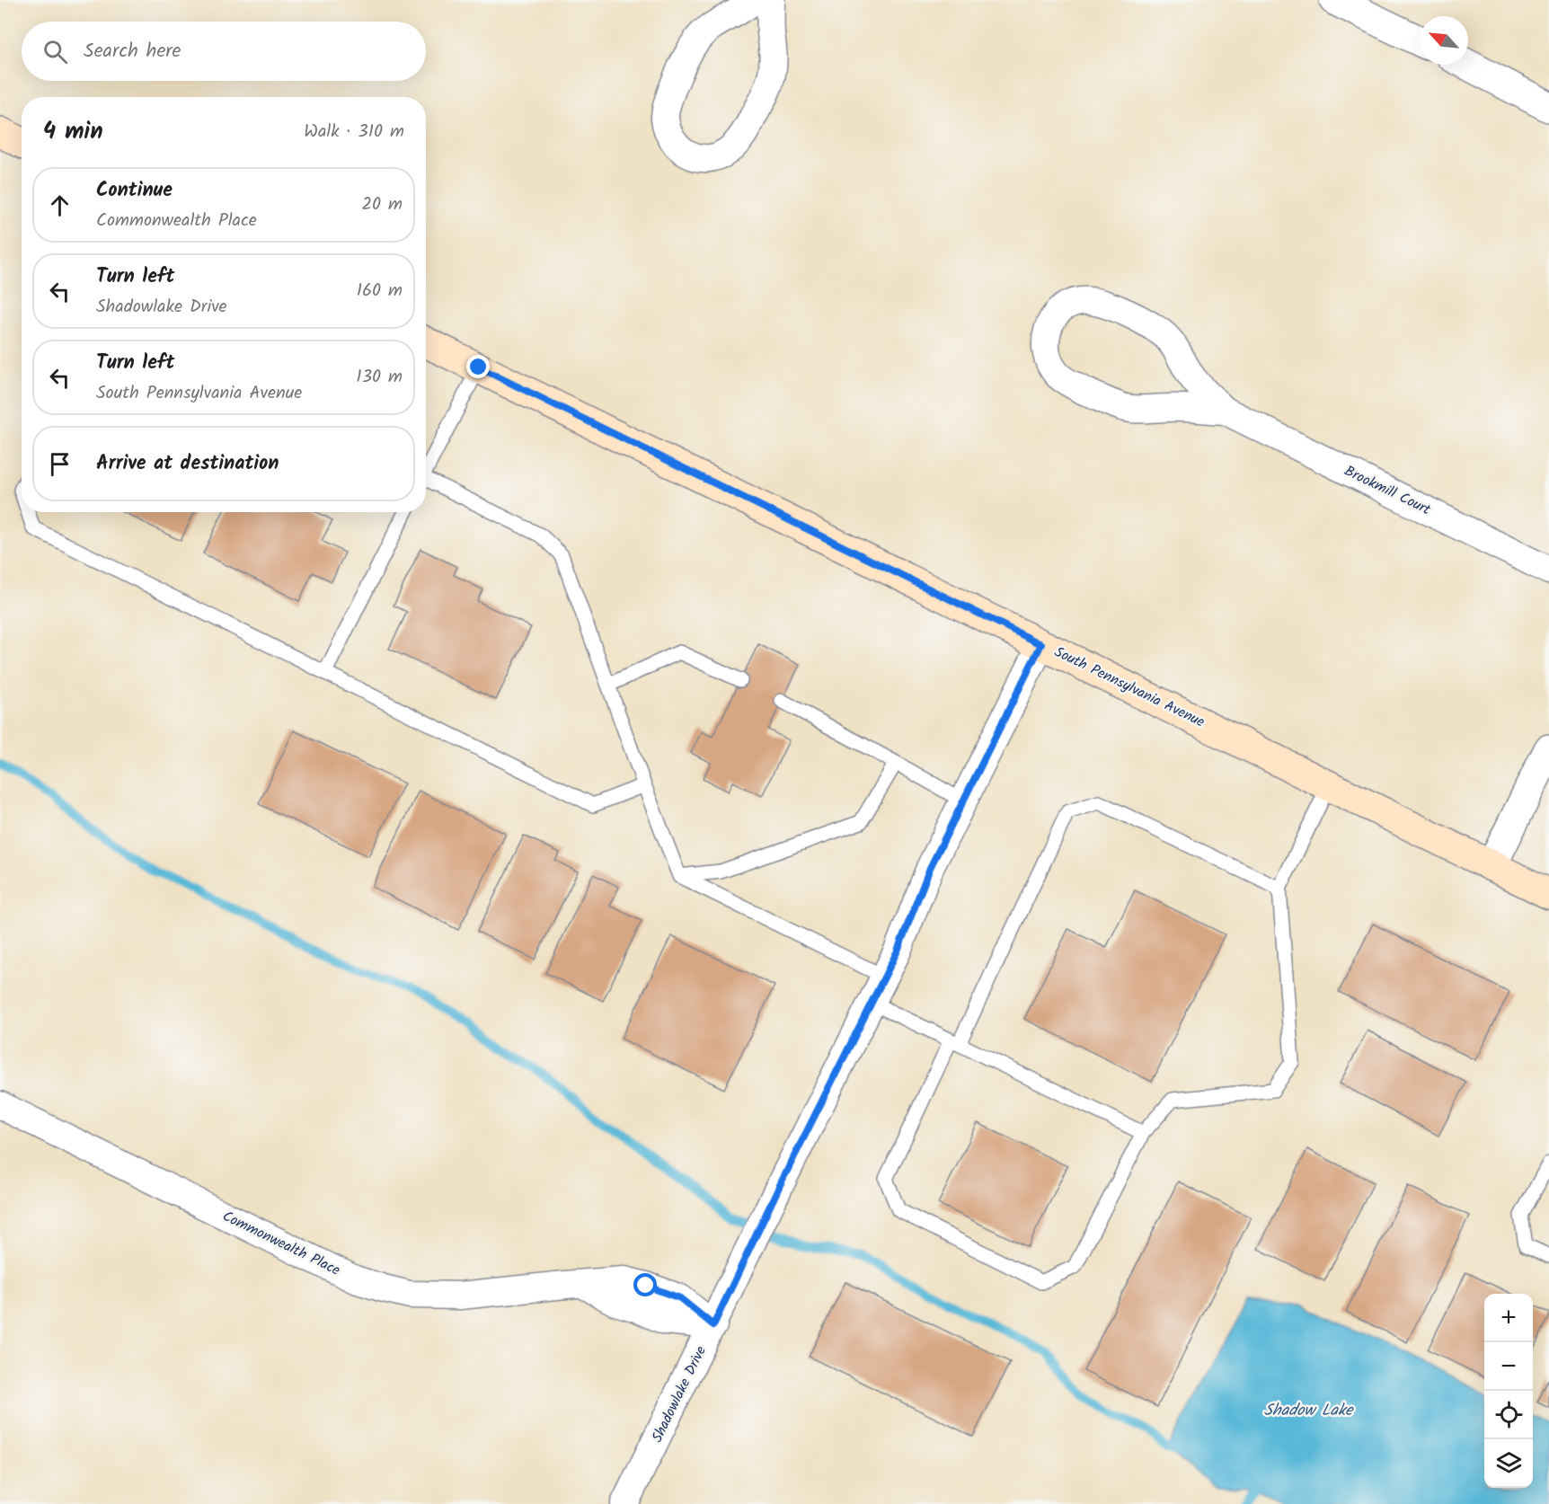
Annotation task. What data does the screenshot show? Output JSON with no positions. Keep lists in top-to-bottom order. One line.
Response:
{"streets":{"main road":["South Pennsylvania Avenue"],"street":["Brookmill Court","Commonwealth Place","Shadowlake Drive"]},"crossings":[["South Pennsylvania Avenue","Shadowlake Drive"],["Commonwealth Place","Shadowlake Drive"]],"water":["Shadow Lake"],"north":"top left","page":{"search":"Search here","heading":["4 min","Walk · 310 m"],"list":[["Continue","Commonwealth Place","20 m"],["Turn left","Shadowlake Drive","160 m"],["Turn left","South Pennsylvania Avenue","130 m"],"Arrive at destination"],"map_buttons":["+","−"]}}
